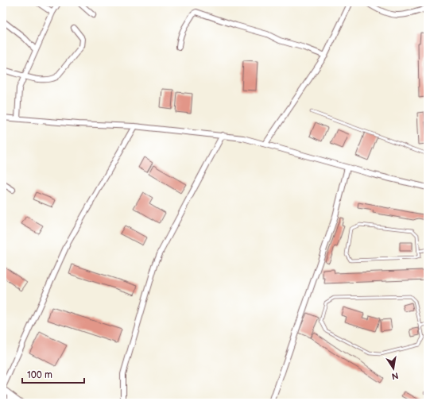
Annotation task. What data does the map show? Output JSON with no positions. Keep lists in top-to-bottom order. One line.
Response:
{"scale_bar":"100 m","north":"bottom"}
